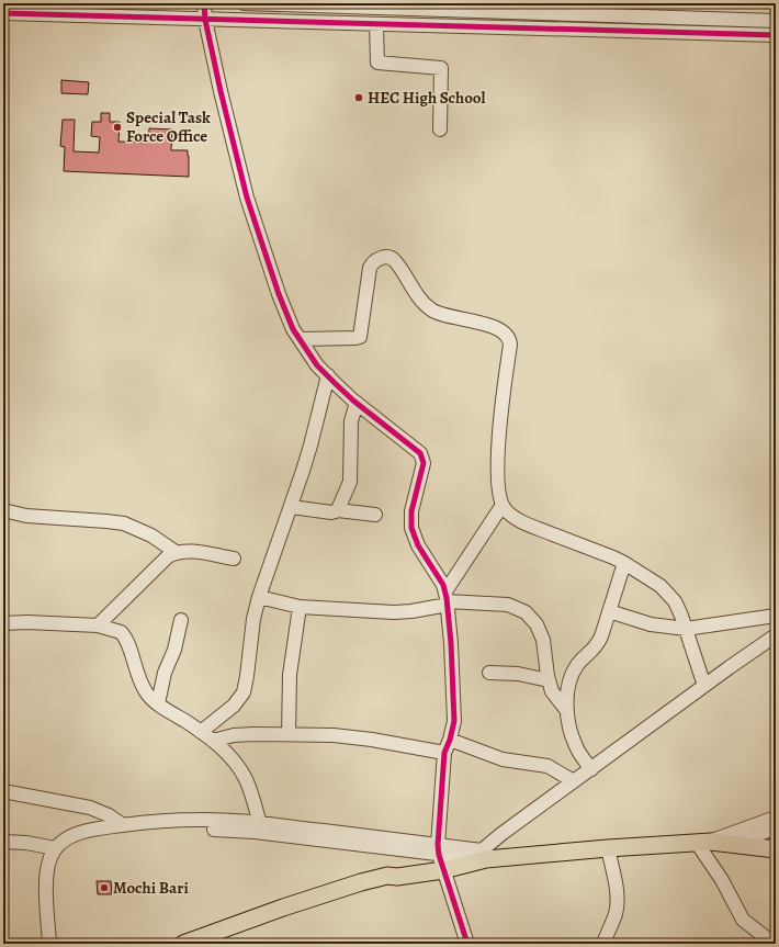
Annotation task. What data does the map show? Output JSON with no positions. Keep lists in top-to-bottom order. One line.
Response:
{"places":["HEC High School","Special Task Force Office","Mochi Bari"]}
